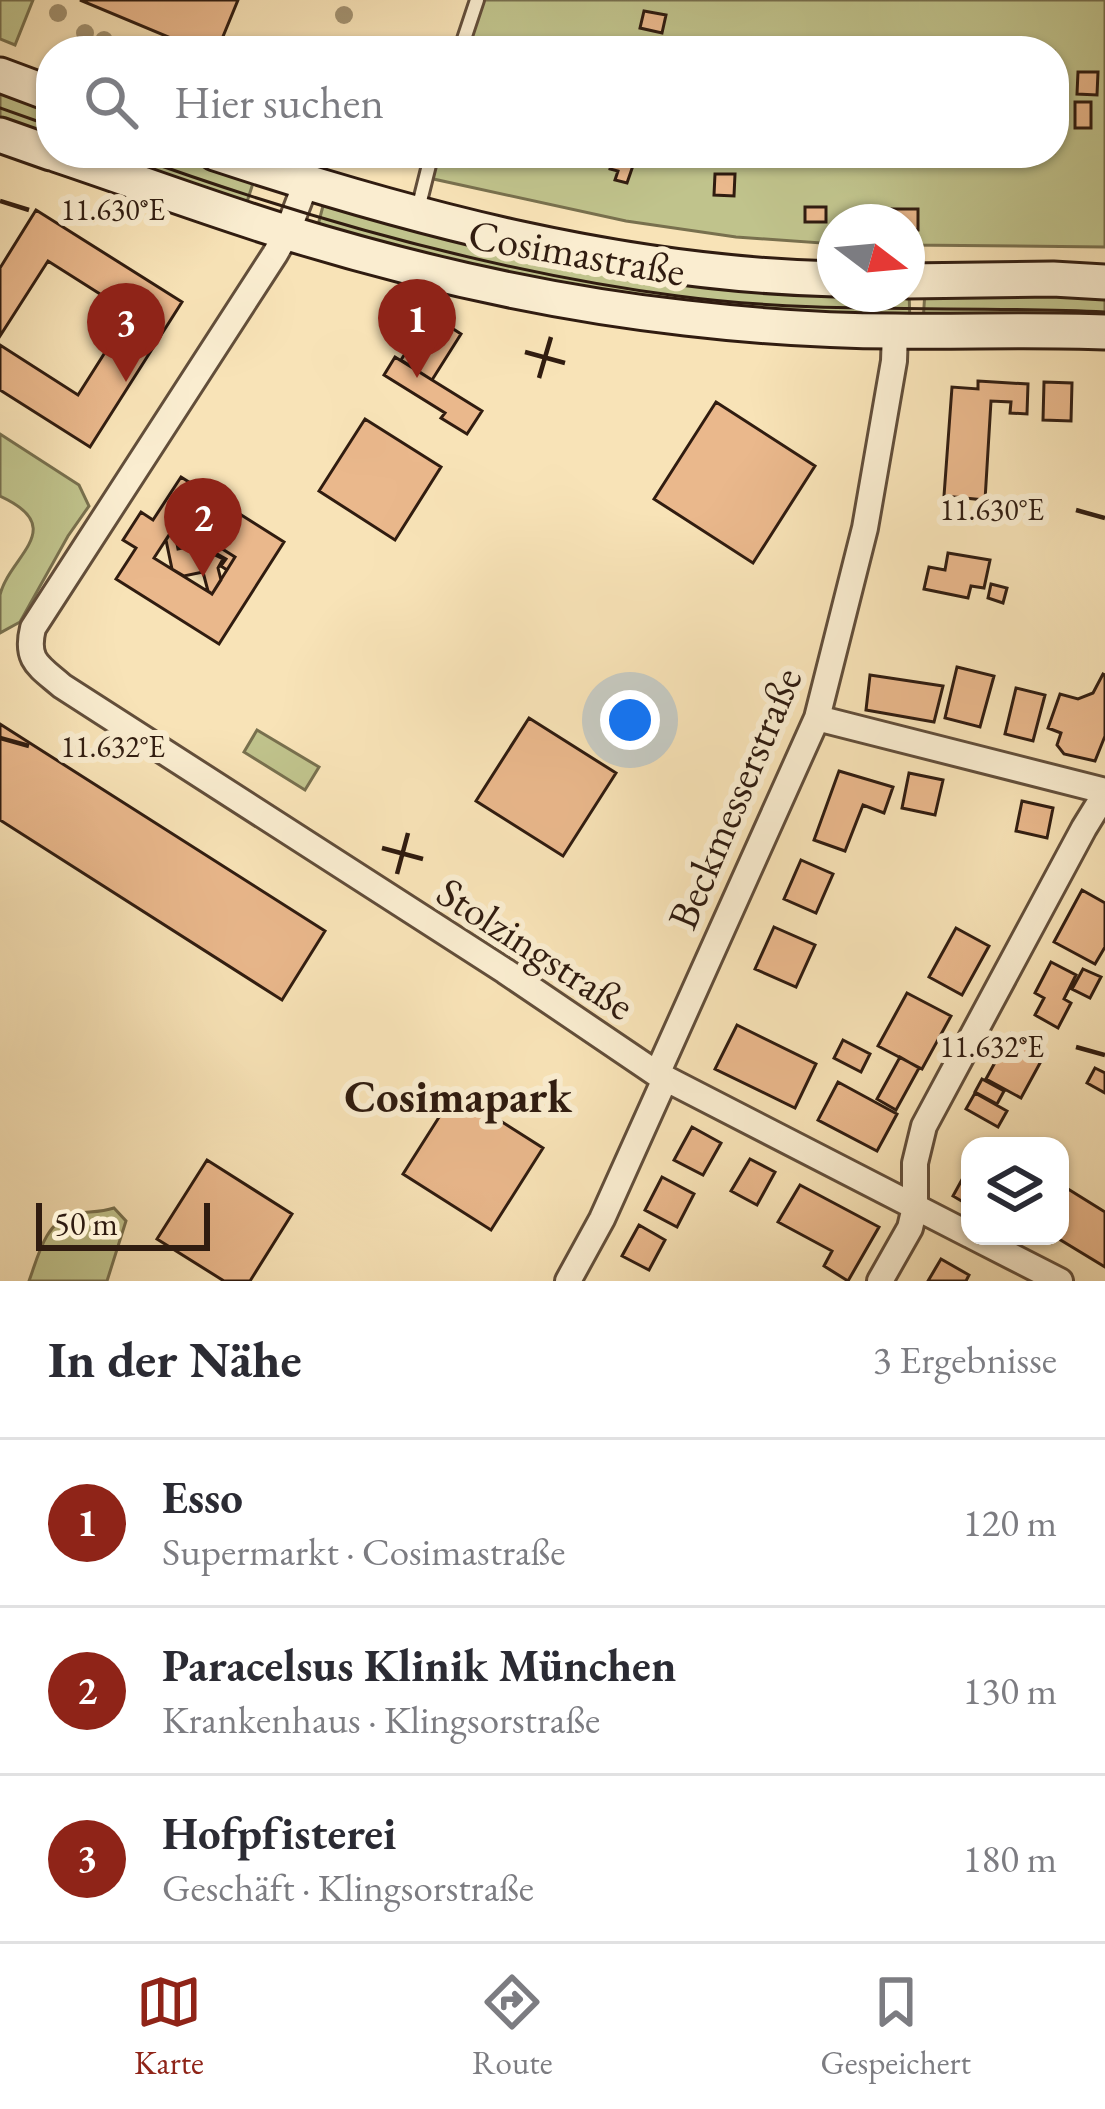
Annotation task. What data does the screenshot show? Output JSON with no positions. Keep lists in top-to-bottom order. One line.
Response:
{"streets":{"main road":["Cosimastraße"],"street":["Beckmesserstraße","Stolzingstraße"]},"crossings":[["Cosimastraße","Beckmesserstraße"],["Cosimastraße","Stolzingstraße"],["Beckmesserstraße","Stolzingstraße"]],"districts":["Cosimapark"],"scale_bar":"50 m","north":"right","page":{"search":"Hier suchen","pins":["1","3","2"],"scale":"50 m","heading":["In der Nähe","3 Ergebnisse"],"list":[{"mark":"1","name":"Esso","note":"Supermarkt · Cosimastraße","value":"120 m"},{"mark":"2","name":"Paracelsus Klinik München","note":"Krankenhaus · Klingsorstraße","value":"130 m"},{"mark":"3","name":"Hofpfisterei","note":"Geschäft · Klingsorstraße","value":"180 m"}],"nav":["Karte","Route","Gespeichert"]},"coordinates":["11.630°E","11.632°E"]}
